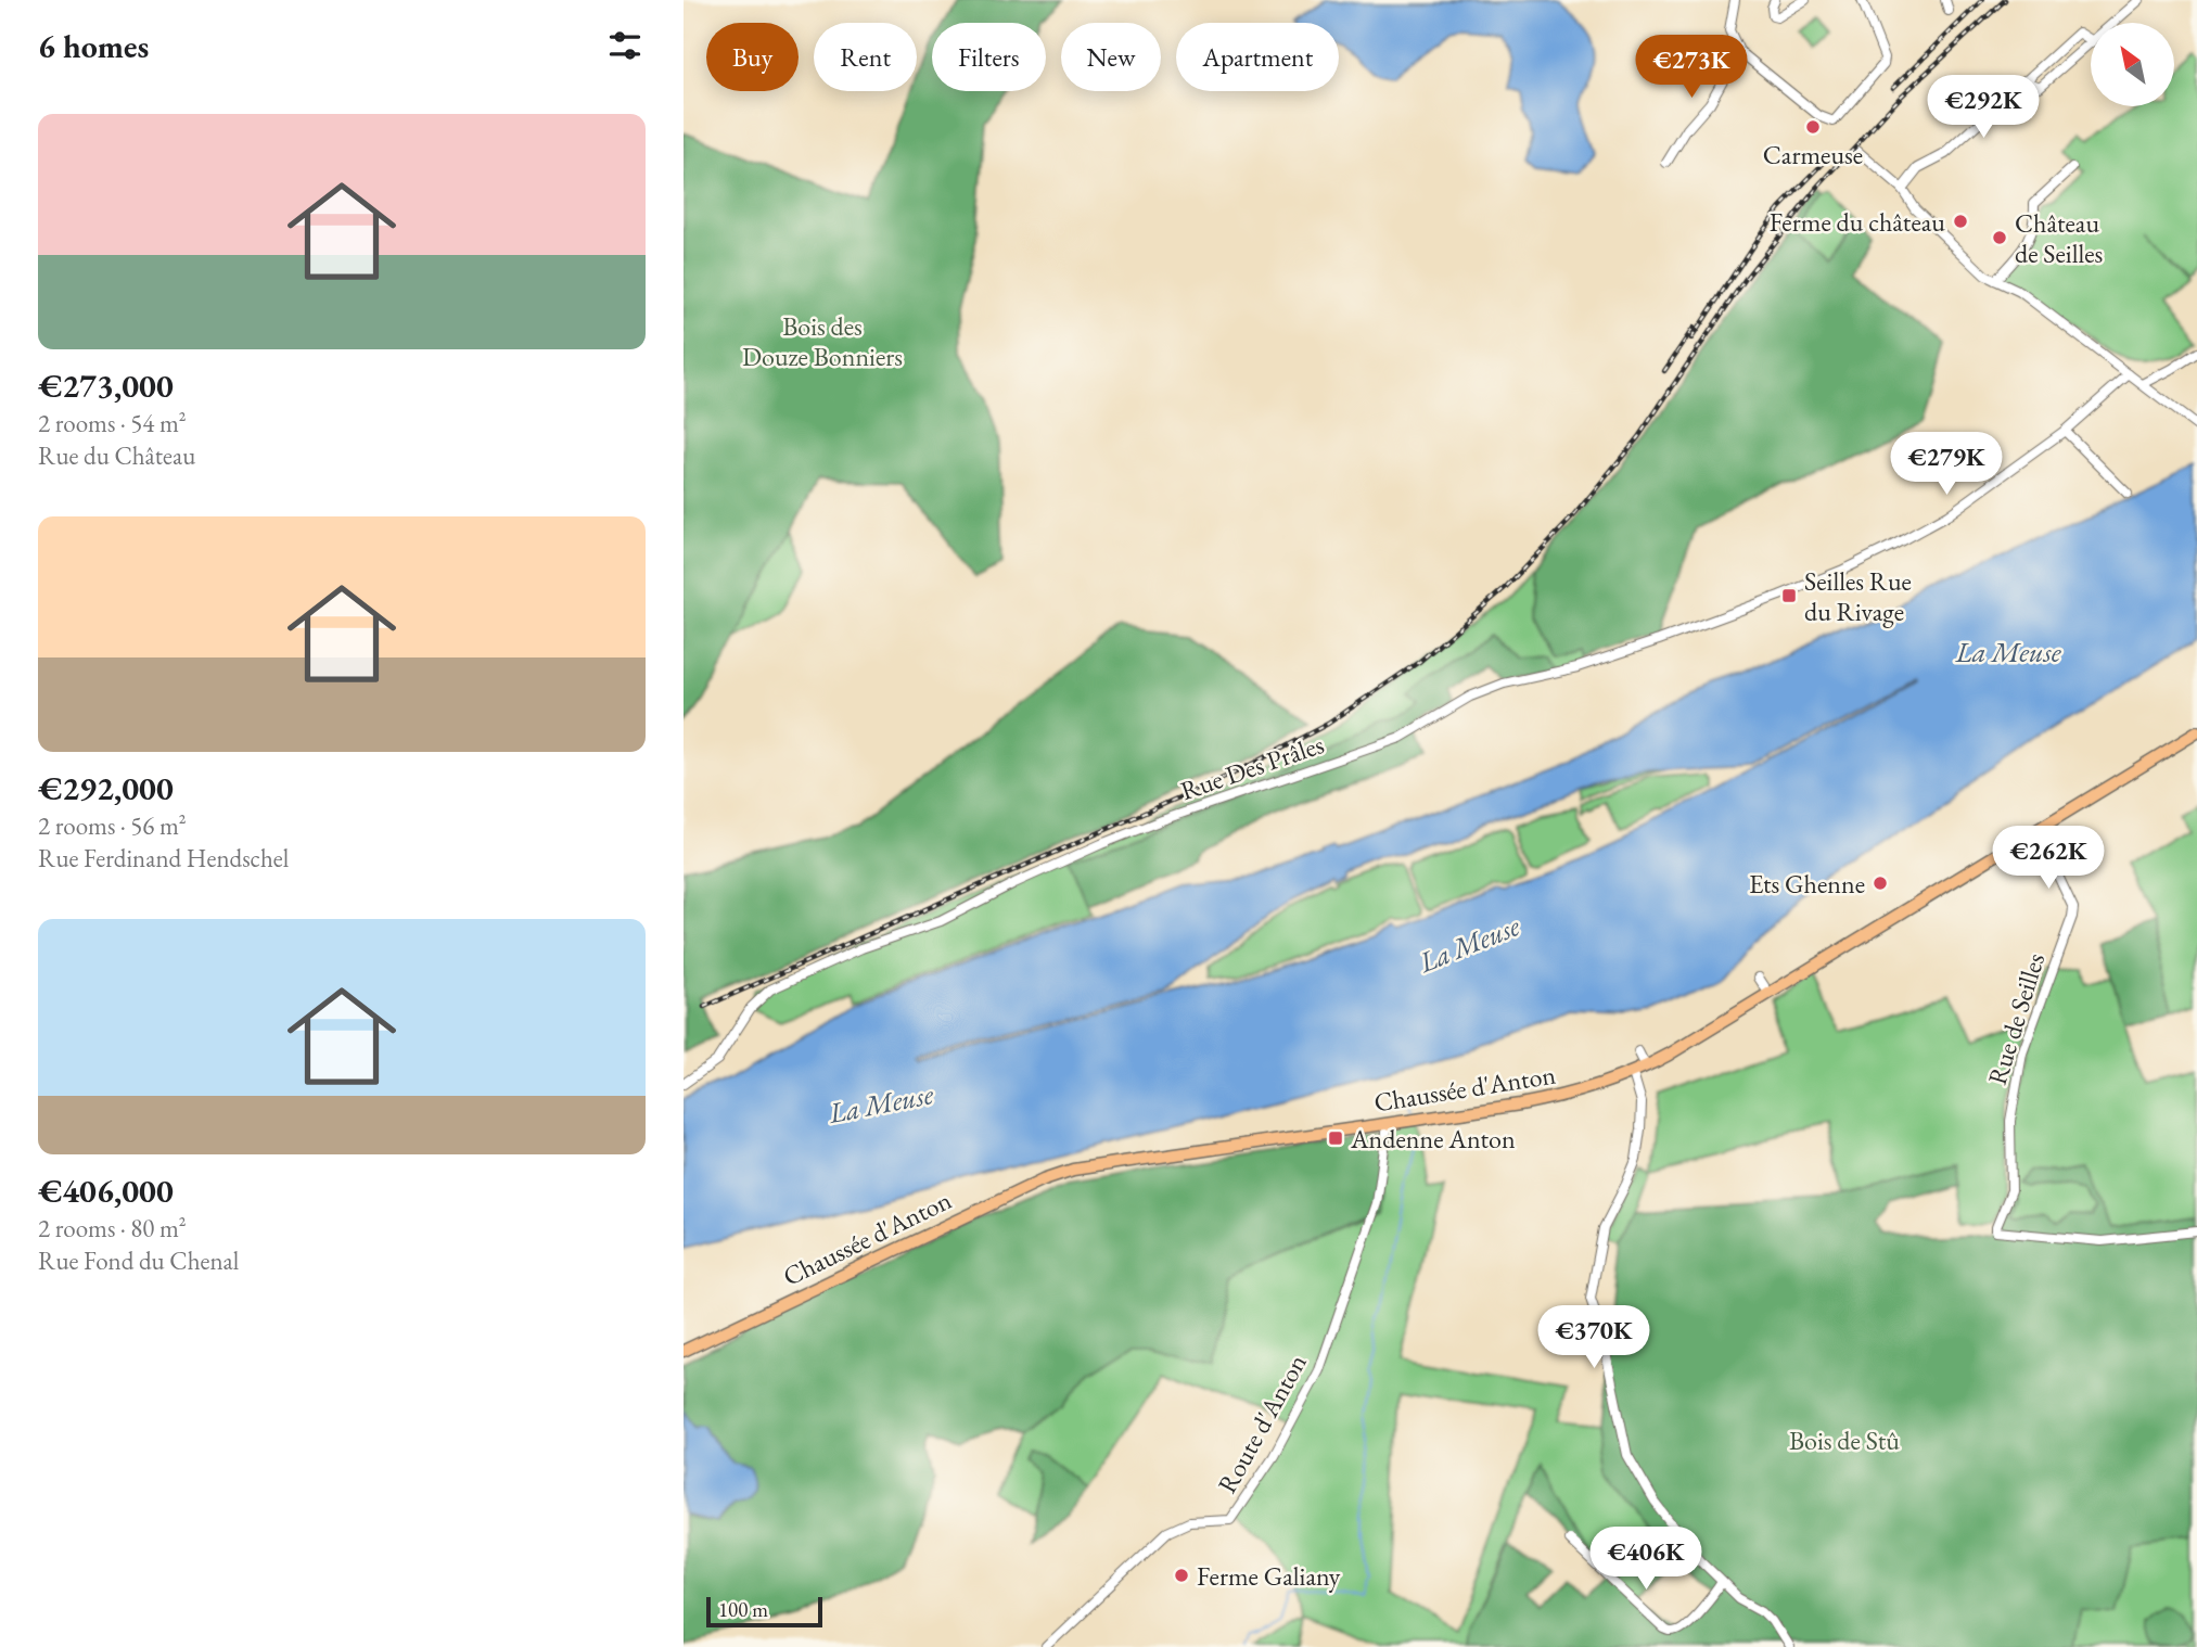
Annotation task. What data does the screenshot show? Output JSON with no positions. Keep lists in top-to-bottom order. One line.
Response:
{"streets":{"main road":["Chaussée d'Anton"],"street":["Rue Des Prâles","Rue de Seilles","Route d'Anton"]},"crossings":[["Rue de Seilles","Chaussée d'Anton"],["Chaussée d'Anton","Route d'Anton"]],"water":["La Meuse"],"parks":["Bois des Douze Bonniers","Bois de Stû"],"places":{"other":["Carmeuse","Ferme du château","Château de Seilles","Ets Ghenne","Ferme Galiany"],"transit":["Seilles Rue du Rivage","Andenne Anton"]},"scale_bar":"100 m","north":"top left","page":{"heading":"6 homes","chip":["Buy","Rent","Filters","New","Apartment"],"price":["€273K","€292K","€279K","€262K","€370K","€406K"],"list":[{"name":"€273,000","note":"2 rooms · 54 m² · Rue du Château"},{"name":"€292,000","note":"2 rooms · 56 m² · Rue Ferdinand Hendschel"},{"name":"€406,000","note":"2 rooms · 80 m² · Rue Fond du Chenal"}],"scale":"100 m"}}
